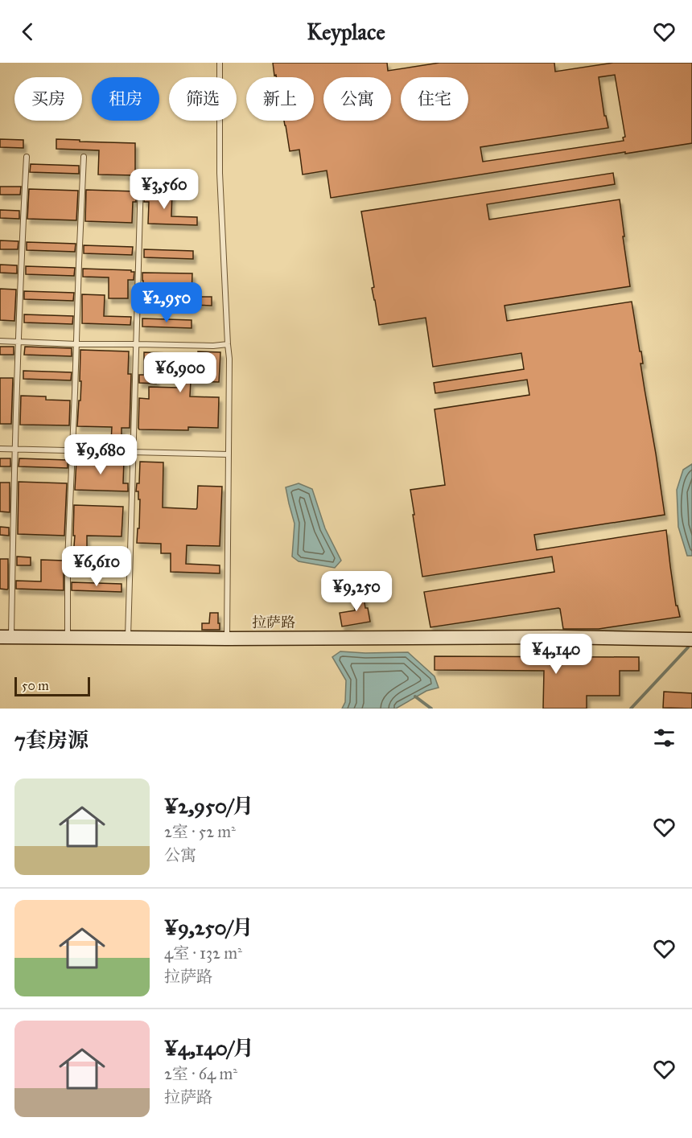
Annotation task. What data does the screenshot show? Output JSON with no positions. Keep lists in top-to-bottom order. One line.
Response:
{"streets":{"street":["拉萨路"]},"scale_bar":"50 m","page":{"header":"Keyplace","chip":["买房","租房","筛选","新上","公寓","住宅"],"price":["¥3,560","¥2,950","¥6,900","¥9,680","¥6,610","¥9,250","¥4,140"],"scale":"50 m","heading":"7套房源","list":[{"name":"¥2,950/月","note":"2室 · 52 m² · 公寓"},{"name":"¥9,250/月","note":"4室 · 132 m² · 拉萨路"},{"name":"¥4,140/月","note":"2室 · 64 m² · 拉萨路"}]}}
